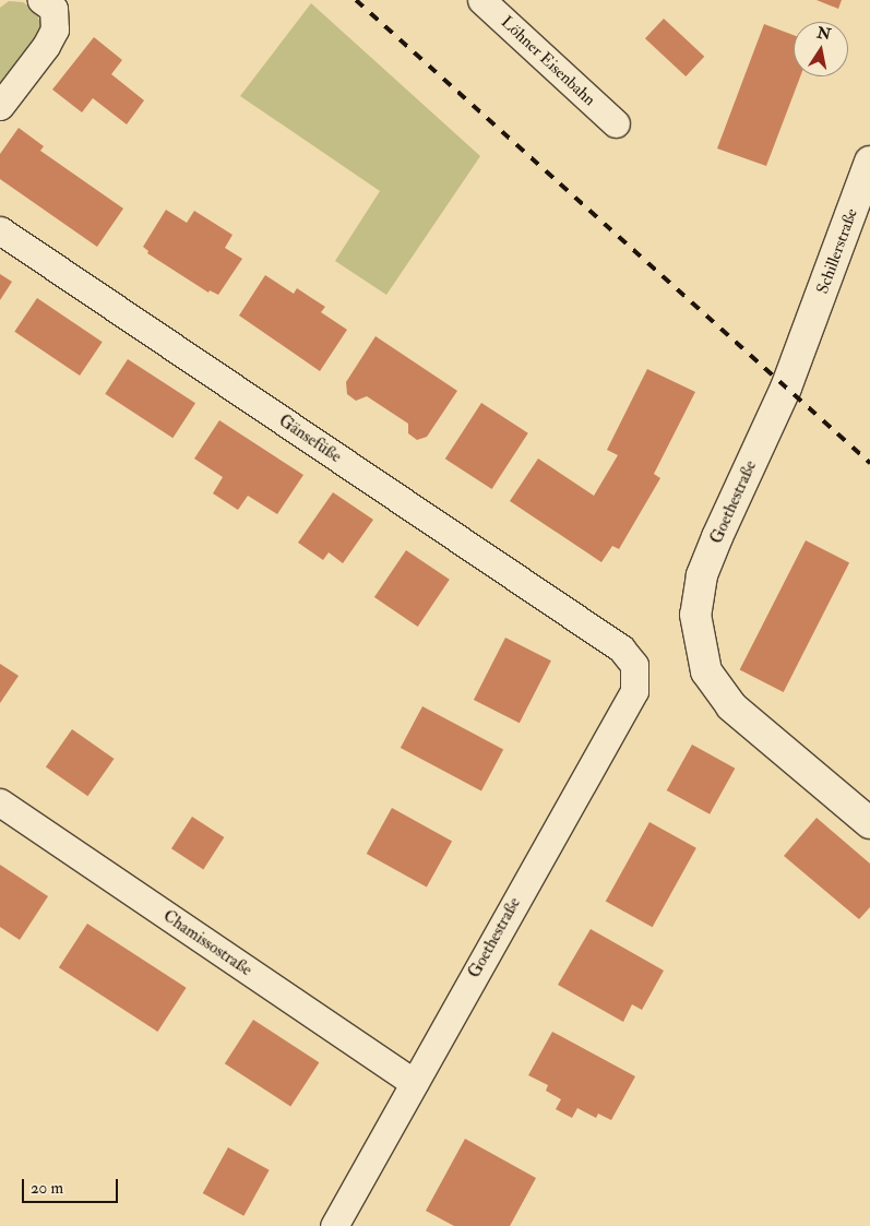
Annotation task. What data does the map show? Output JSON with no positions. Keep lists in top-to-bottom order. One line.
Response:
{"streets":{"main road":["Schillerstraße","Goethestraße"],"street":["Löhner Eisenbahn","Gänsefüße","Chamissostraße"]},"crossings":[["Schillerstraße","Goethestraße"],["Gänsefüße","Goethestraße"],["Goethestraße","Chamissostraße"]],"scale_bar":"20 m","north":"top"}
